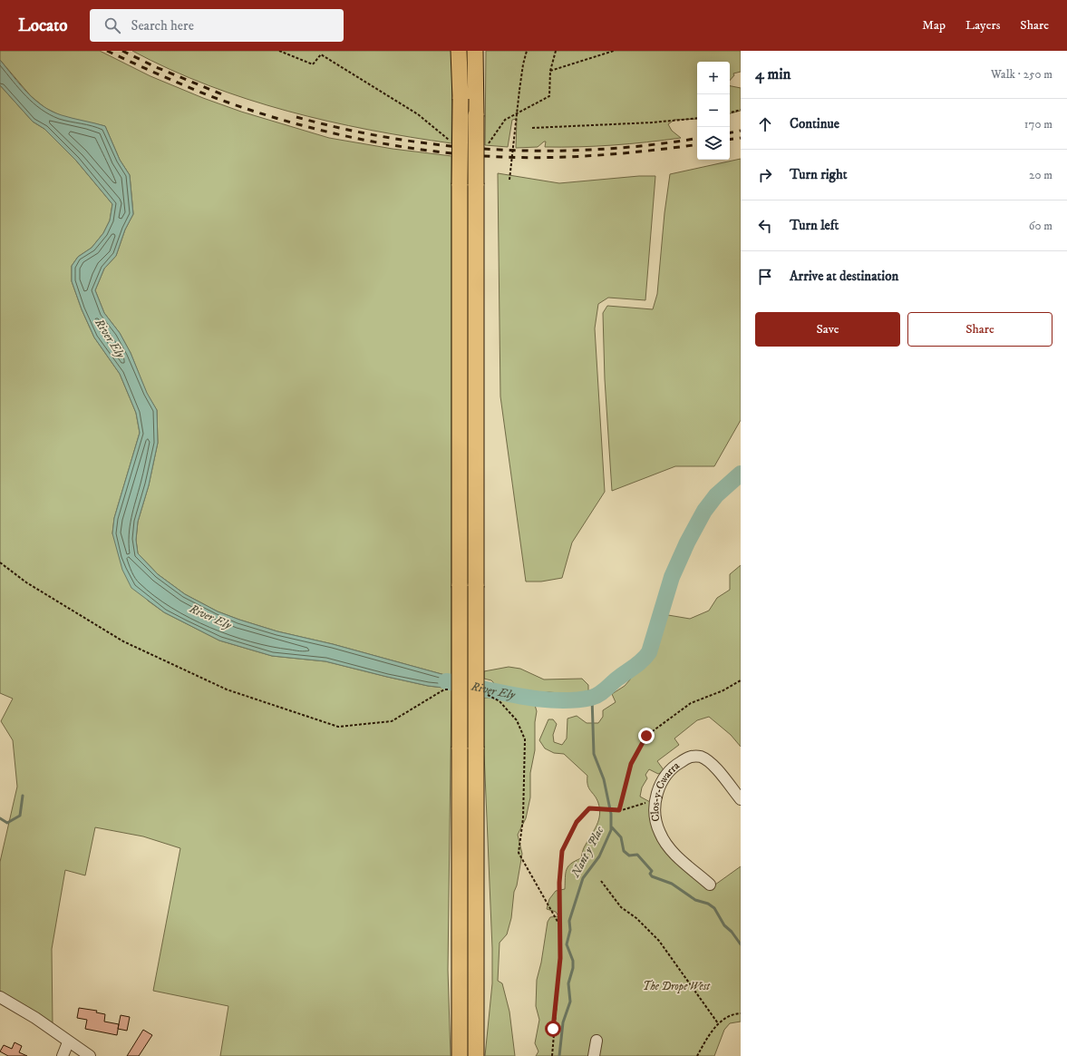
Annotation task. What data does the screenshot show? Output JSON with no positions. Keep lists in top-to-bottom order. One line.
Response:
{"streets":{"street":["Clos-y-Cwarra"]},"water":["River Ely","Nant y Plac"],"parks":["The Drope West"],"page":{"header":"Locato","search":"Search here","nav":["Map","Layers","Share"],"heading":["4 min","Walk · 250 m"],"map_buttons":["+","−"],"list":[["Continue","170 m"],["Turn right","20 m"],["Turn left","60 m"],"Arrive at destination"],"buttons":["Save","Share"]}}
